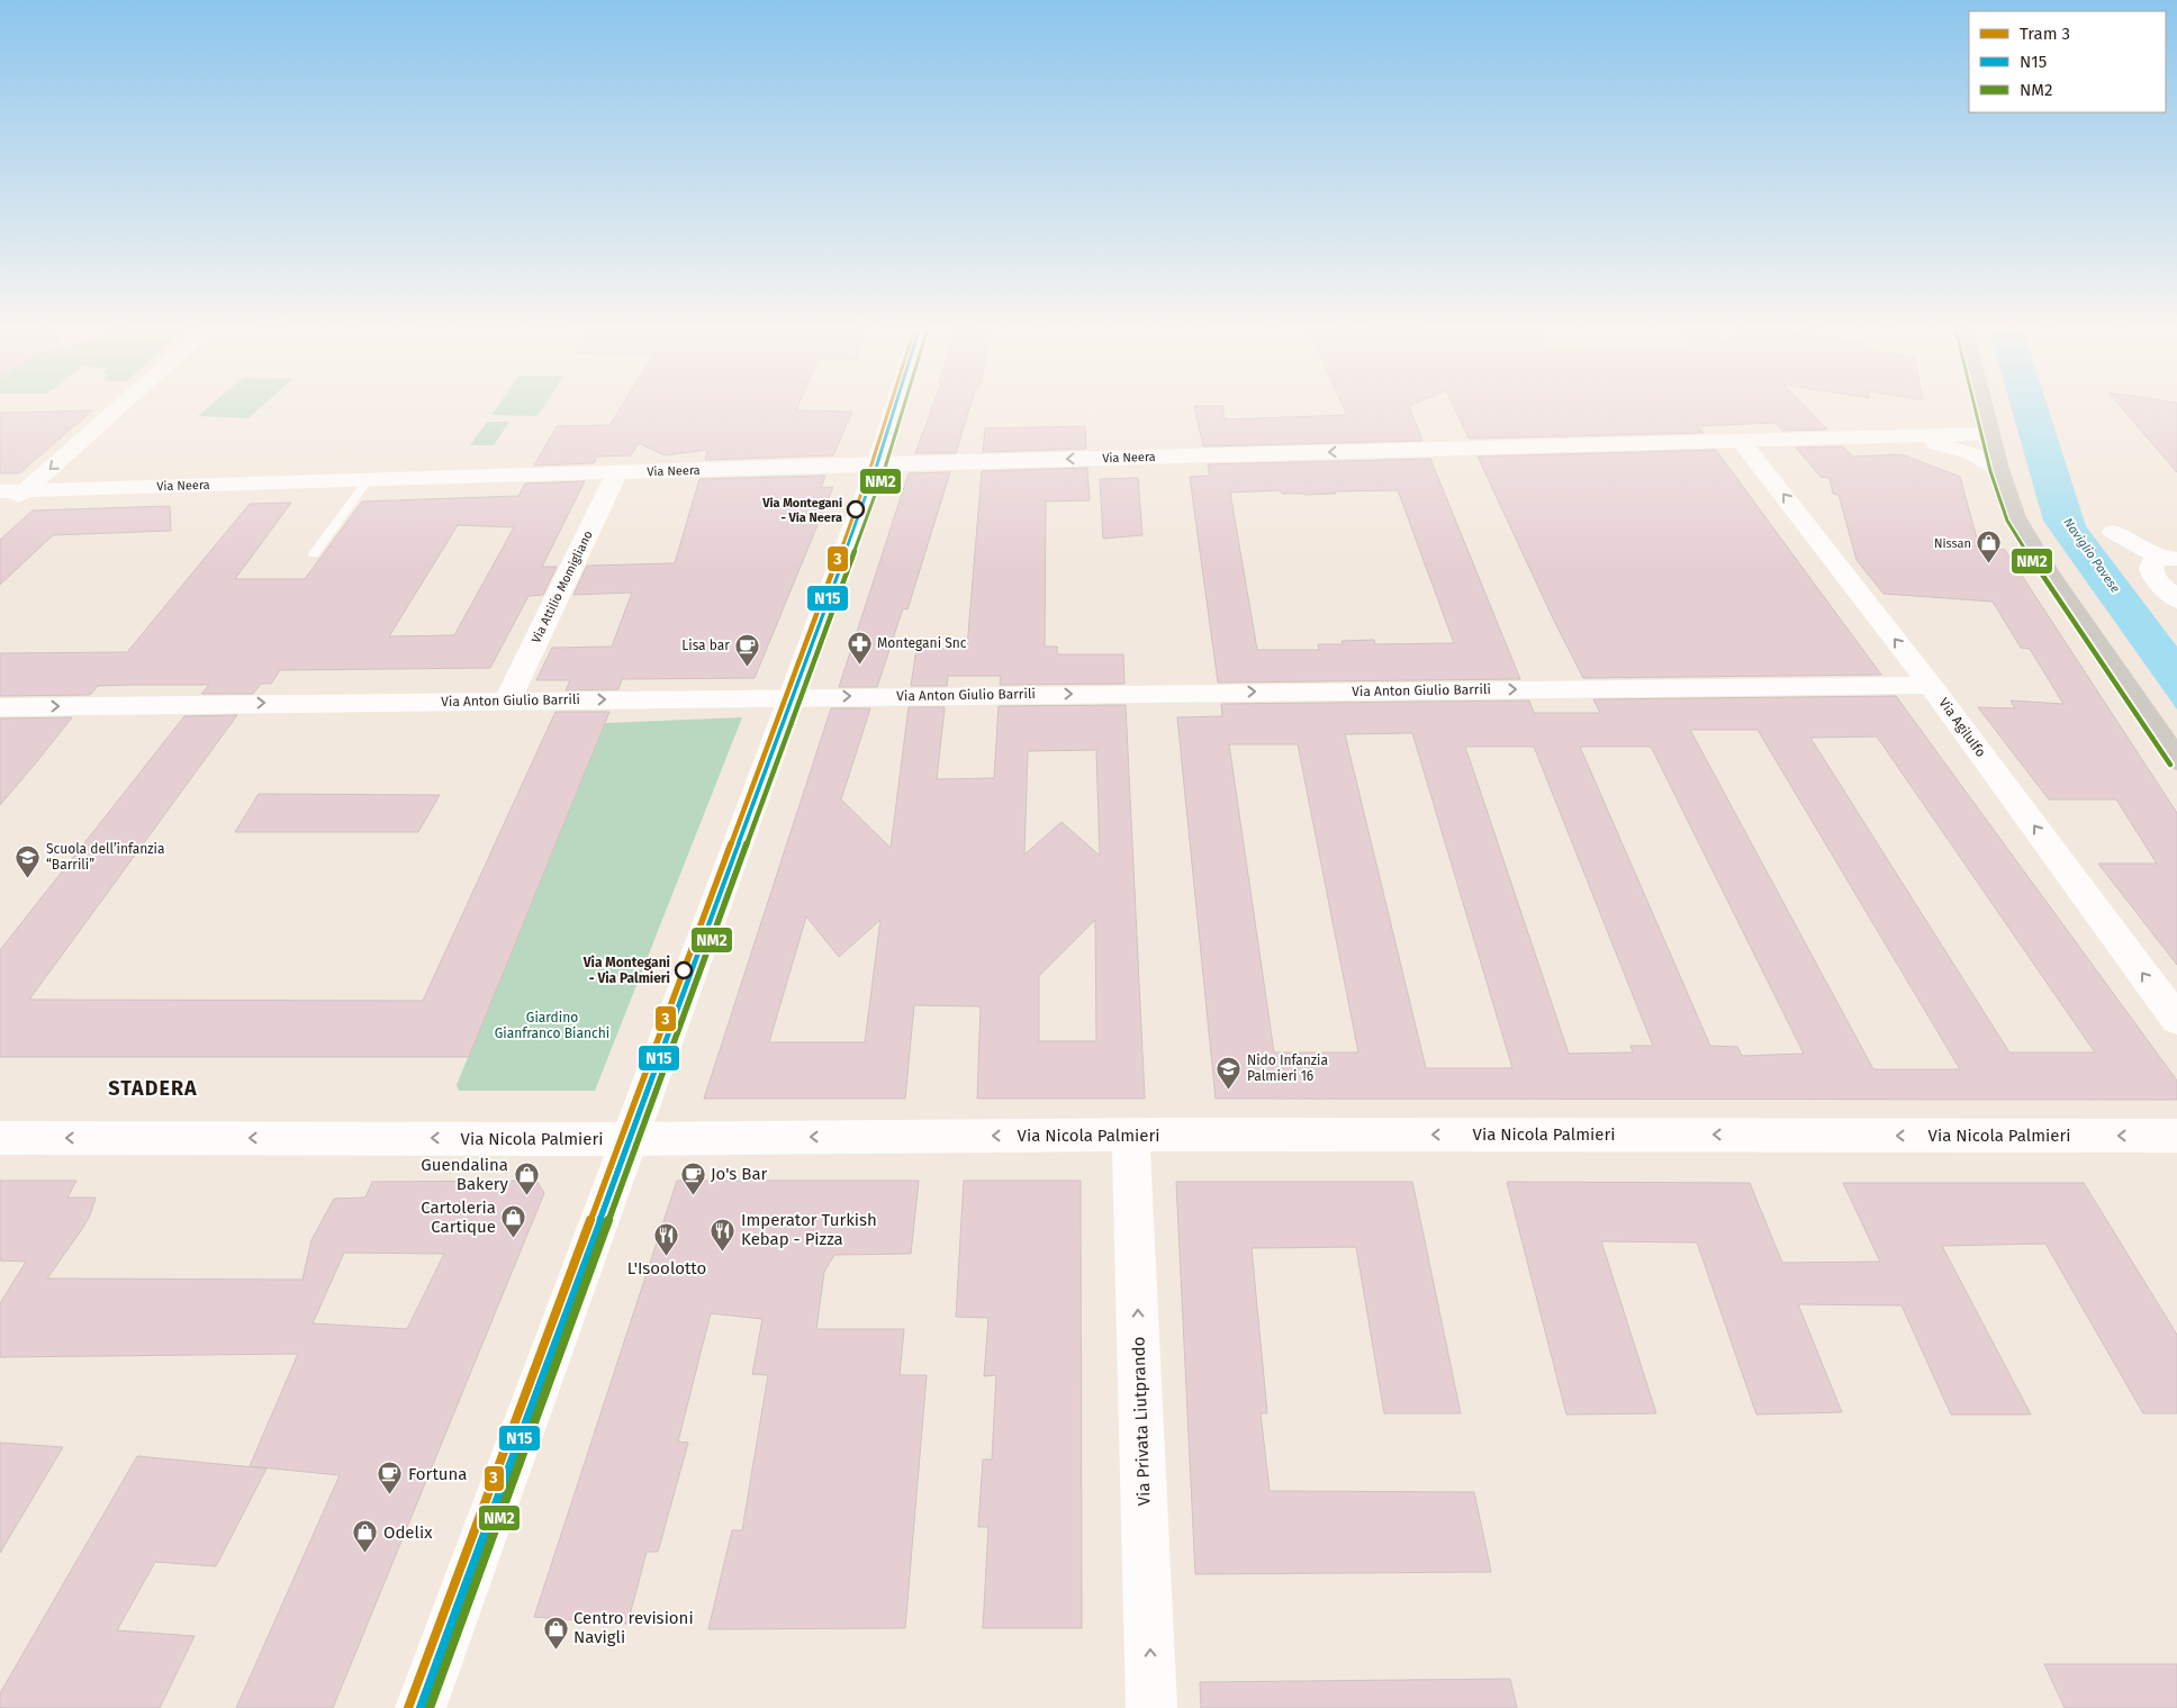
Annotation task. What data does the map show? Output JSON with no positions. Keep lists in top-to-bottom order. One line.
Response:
{"streets":{"street":["Via Neera","Via Attilio Momigliano","Via Anton Giulio Barrili","Via Agilulfo","Via Nicola Palmieri","Via Privata Liutprando"]},"crossings":[["Via Neera","Via Attilio Momigliano"],["Via Neera","Via Agilulfo"],["Via Attilio Momigliano","Via Anton Giulio Barrili"],["Via Anton Giulio Barrili","Via Agilulfo"],["Via Nicola Palmieri","Via Privata Liutprando"]],"one_way":["Via Neera","Via Anton Giulio Barrili","Via Agilulfo","Via Nicola Palmieri","Via Privata Liutprando"],"districts":["STADERA"],"water":["Naviglio Pavese"],"parks":["Giardino Gianfranco Bianchi"],"places":{"other":["Via Montegani - Via Neera","Via Montegani - Via Palmieri"],"shop":["Nissan","Guendalina Bakery","Cartoleria Cartique","Odelix","Centro revisioni Navigli"],"pharmacy":["Montegani Snc"],"cafe":["Lisa bar","Jo's Bar","Fortuna"],"school or university":["Scuola dell’infanzia “Barrili”","Nido Infanzia Palmieri 16"],"restaurant":["Imperator Turkish Kebap - Pizza","L'Isoolotto"]},"lines":["tram line 3","transit line N15","transit line NM2"],"legend":["Tram 3","N15","NM2"]}
